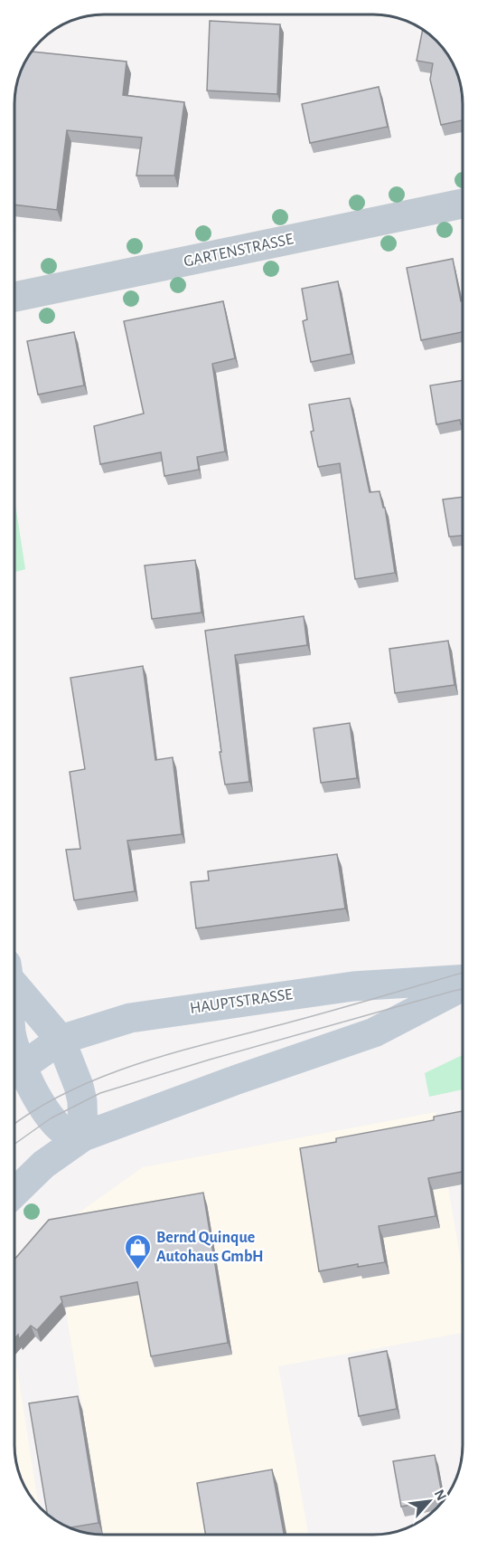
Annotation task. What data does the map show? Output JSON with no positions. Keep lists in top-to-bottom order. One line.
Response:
{"streets":{"main road":["HAUPTSTRASSE"],"street":["GARTENSTRASSE"]},"places":{"shop":["Bernd Quinque Autohaus GmbH"]},"north":"top right"}
